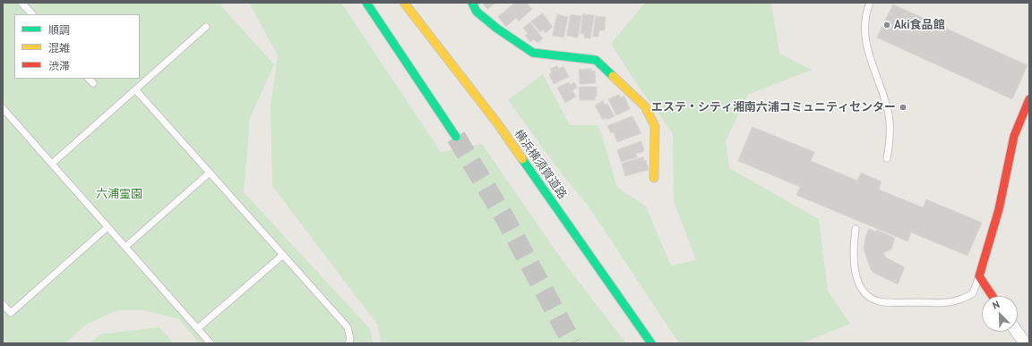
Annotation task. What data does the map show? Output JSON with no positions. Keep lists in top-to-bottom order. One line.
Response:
{"streets":{"main road":["横浜横須賀道路"]},"parks":["六浦霊園"],"places":["Aki食品館","エステ・シティ湘南六浦コミュニティセンター"],"legend":["順調","混雑","渋滞"],"north":"top left"}
